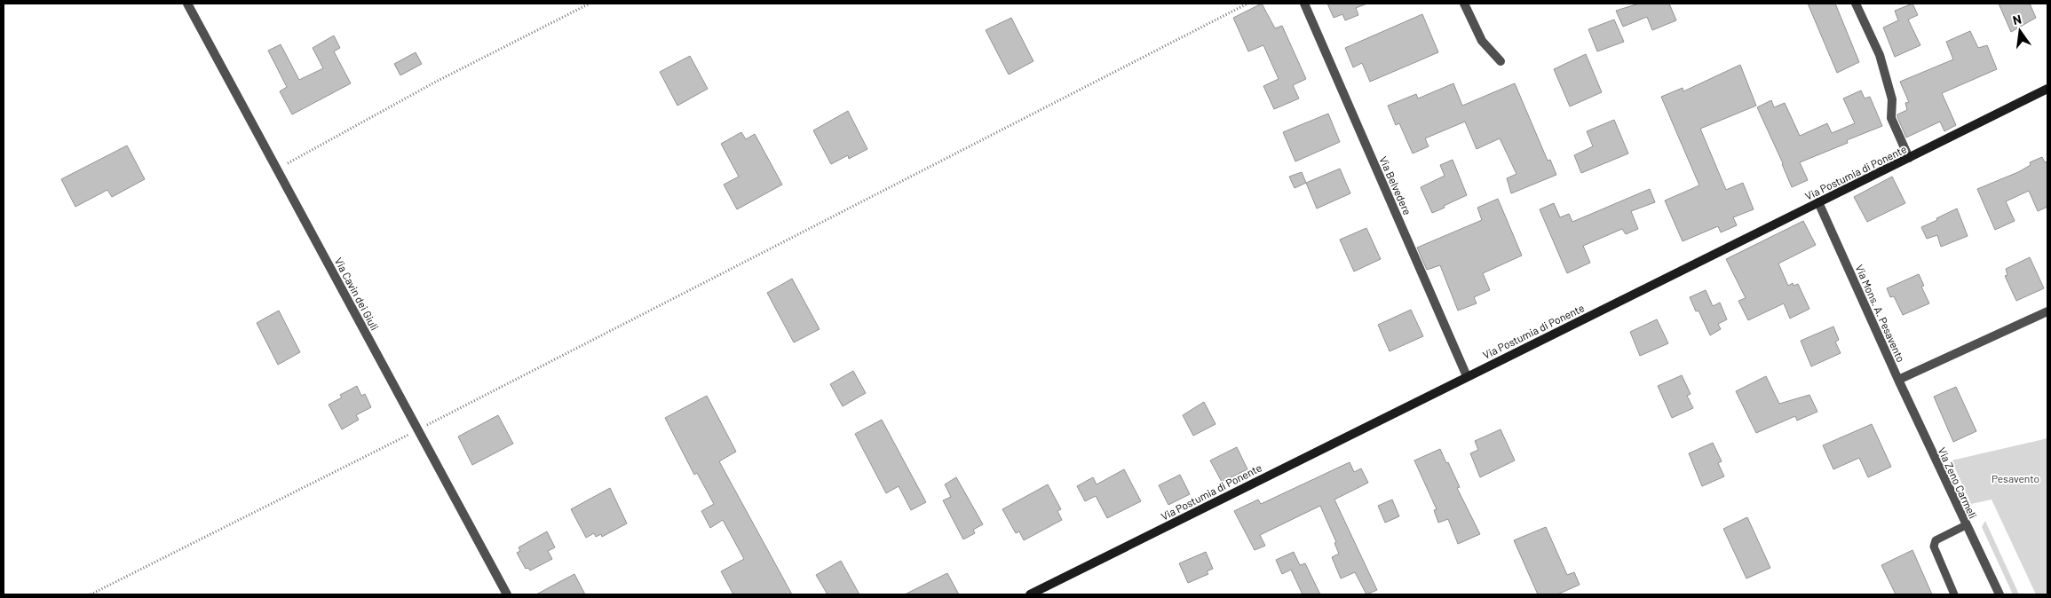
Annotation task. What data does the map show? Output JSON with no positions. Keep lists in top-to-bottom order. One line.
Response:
{"streets":{"main road":["Via Postumia di Ponente"],"street":["Via Belvedere","Via Cavin dei Giuli","Via Mons. A. Pesavento","Via Zeno Carmeli"]},"crossings":[["Via Postumia di Ponente","Via Belvedere"],["Via Postumia di Ponente","Via Mons. A. Pesavento"],["Via Mons. A. Pesavento","Via Zeno Carmeli"]],"parks":["Pesavento"],"north":"top"}
